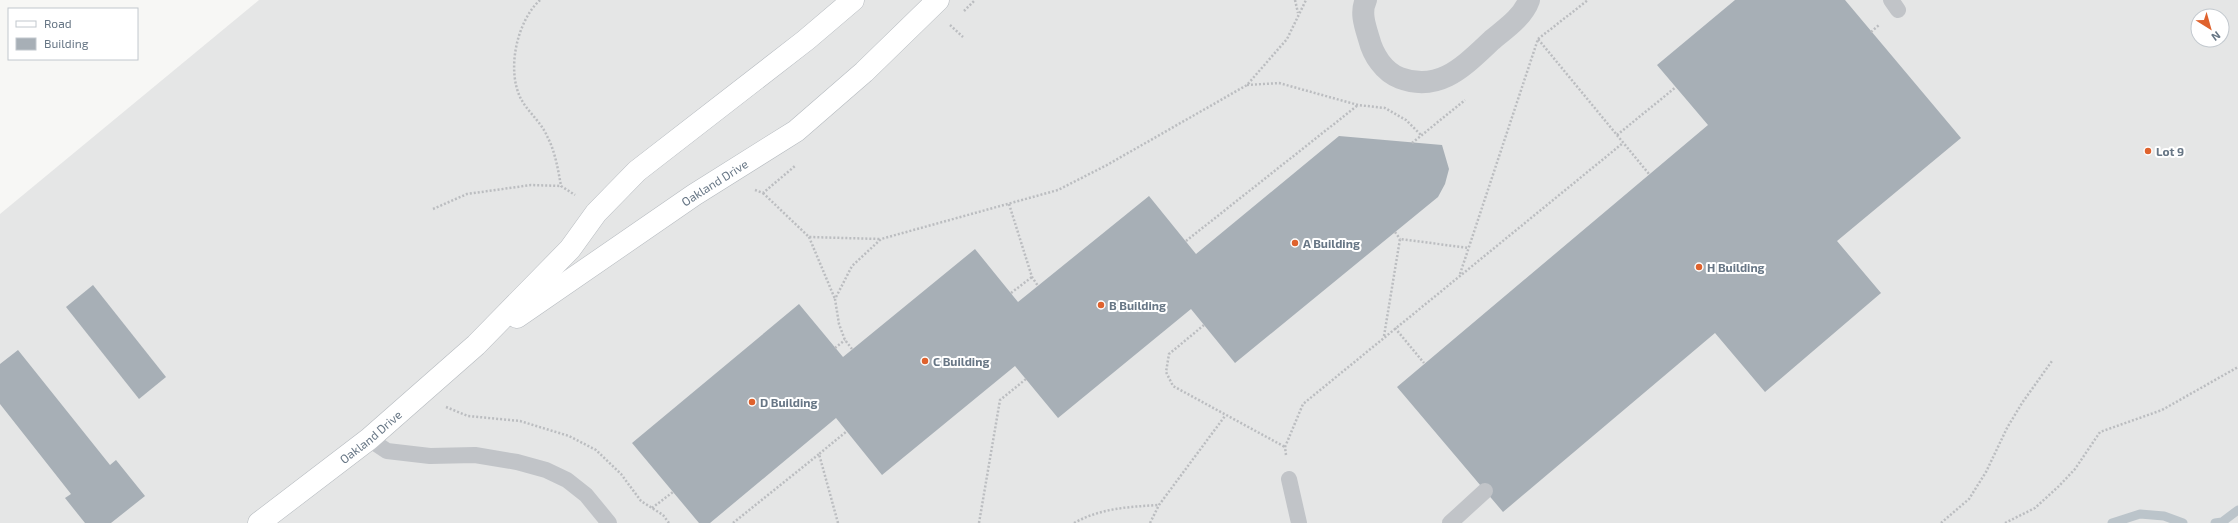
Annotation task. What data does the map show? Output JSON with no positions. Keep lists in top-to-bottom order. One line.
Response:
{"streets":{"street":["Oakland Drive"]},"places":["Lot 9","A Building","H Building","B Building","C Building","D Building"],"legend":["Road","Building"],"north":"bottom right"}
